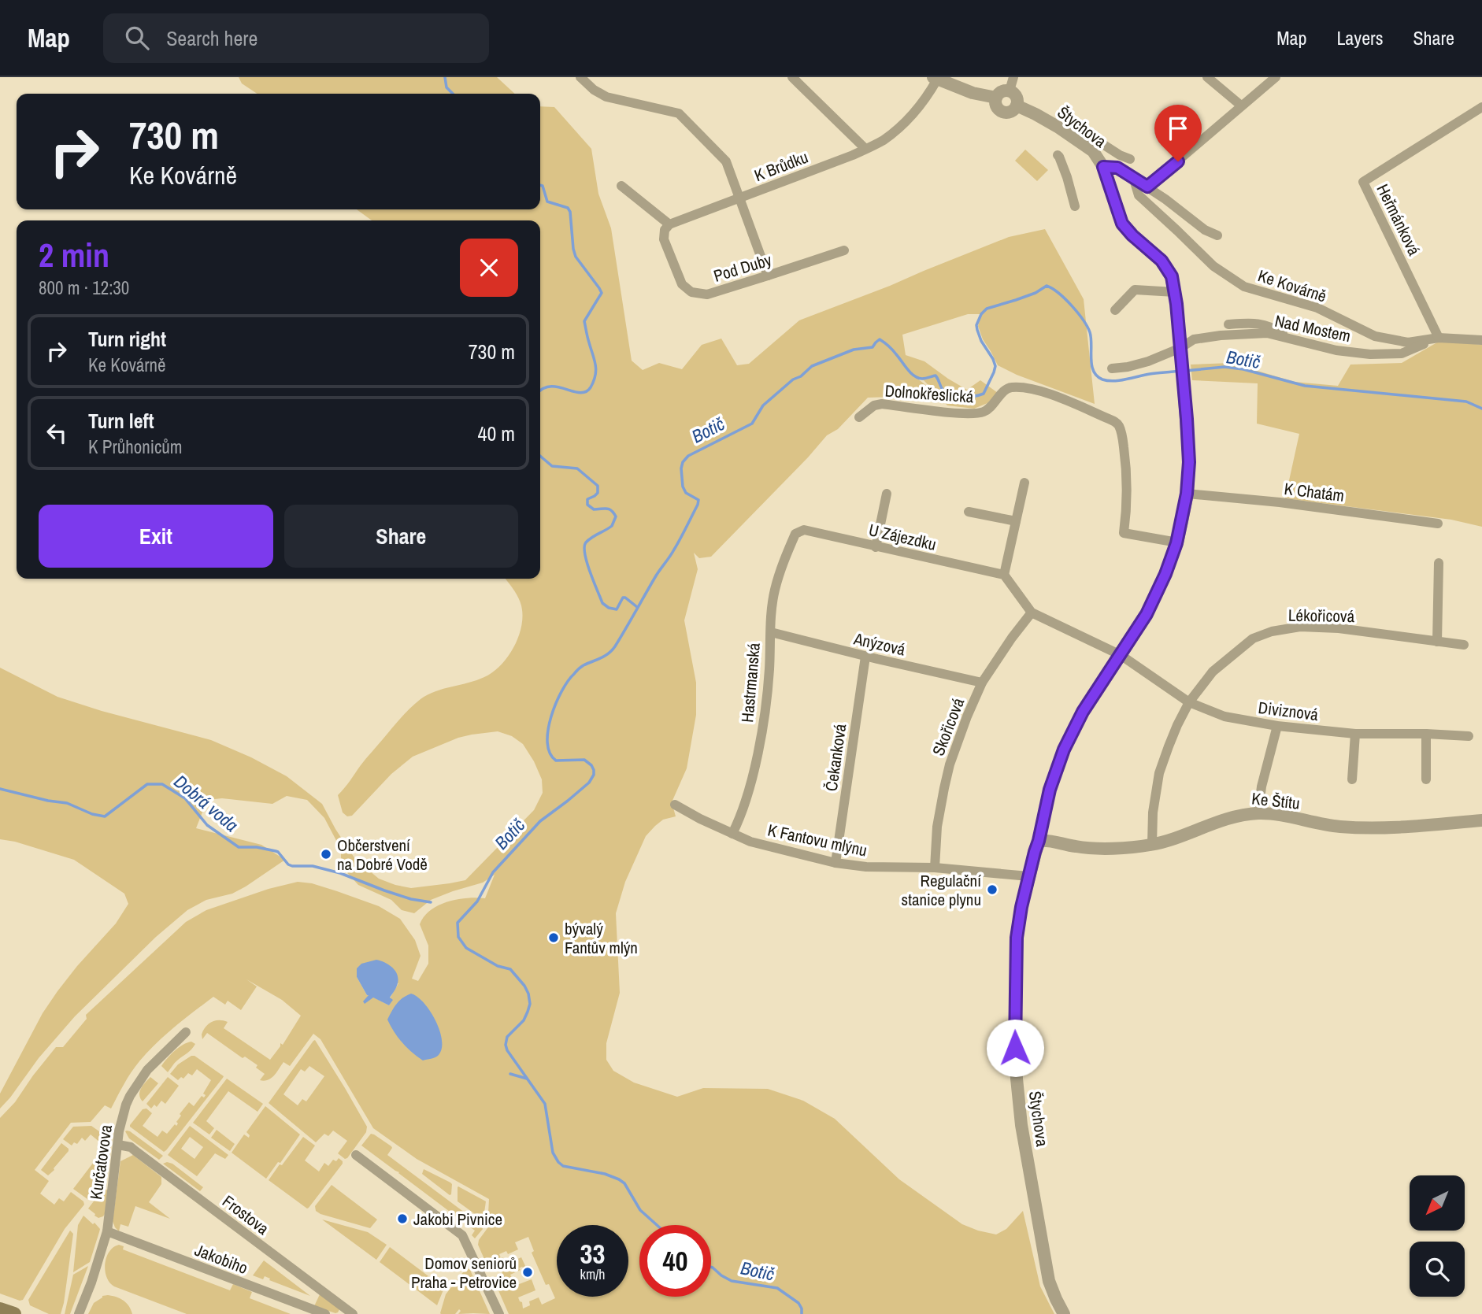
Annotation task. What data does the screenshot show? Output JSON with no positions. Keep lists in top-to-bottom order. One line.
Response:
{"streets":{"street":["Štychova","K Brůdku","Heřmánková","Pod Duby","Ke Kovárně","Nad Mostem","Dolnokřeslická","K Chatám","U Zájezdku","Lékořicová","Anýzová","Hastrmanská","Diviznová","Skořicová","Čekanková","Ke Štítu","K Fantovu mlýnu","Kurčatovova","Frostova","Jakobiho"]},"crossings":[["Štychova","K Brůdku"],["Štychova","Nad Mostem"],["Štychova","Dolnokřeslická"],["Štychova","K Chatám"],["Štychova","Diviznová"],["Štychova","Ke Štítu"],["Štychova","K Fantovu mlýnu"],["K Brůdku","Pod Duby"],["Heřmánková","Ke Kovárně"],["Heřmánková","Nad Mostem"],["Ke Kovárně","Nad Mostem"],["U Zájezdku","Hastrmanská"],["Lékořicová","Diviznová"],["Lékořicová","Ke Štítu"],["Anýzová","Hastrmanská"],["Anýzová","Skořicová"],["Anýzová","Čekanková"],["Hastrmanská","K Fantovu mlýnu"],["Skořicová","K Fantovu mlýnu"],["Čekanková","K Fantovu mlýnu"],["Kurčatovova","Frostova"],["Kurčatovova","Jakobiho"]],"water":["Botič","Dobrá voda"],"places":["Občerstvení na Dobré Vodě","Regulační stanice plynu","bývalý Fantův mlýn","Jakobi Pivnice","Domov seniorů Praha - Petrovice"],"north":"bottom left","page":{"header":"Map","search":"Search here","nav":["Map","Layers","Share"],"turn":["730 m","Ke Kovárně"],"heading":["2 min","800 m · 12:30"],"list":[{"name":"Turn right","note":"Ke Kovárně","value":"730 m"},{"name":"Turn left","note":"K Průhonicům","value":"40 m"}],"buttons":["Exit","Share"],"speed":"33 km/h","limit":"40"}}
